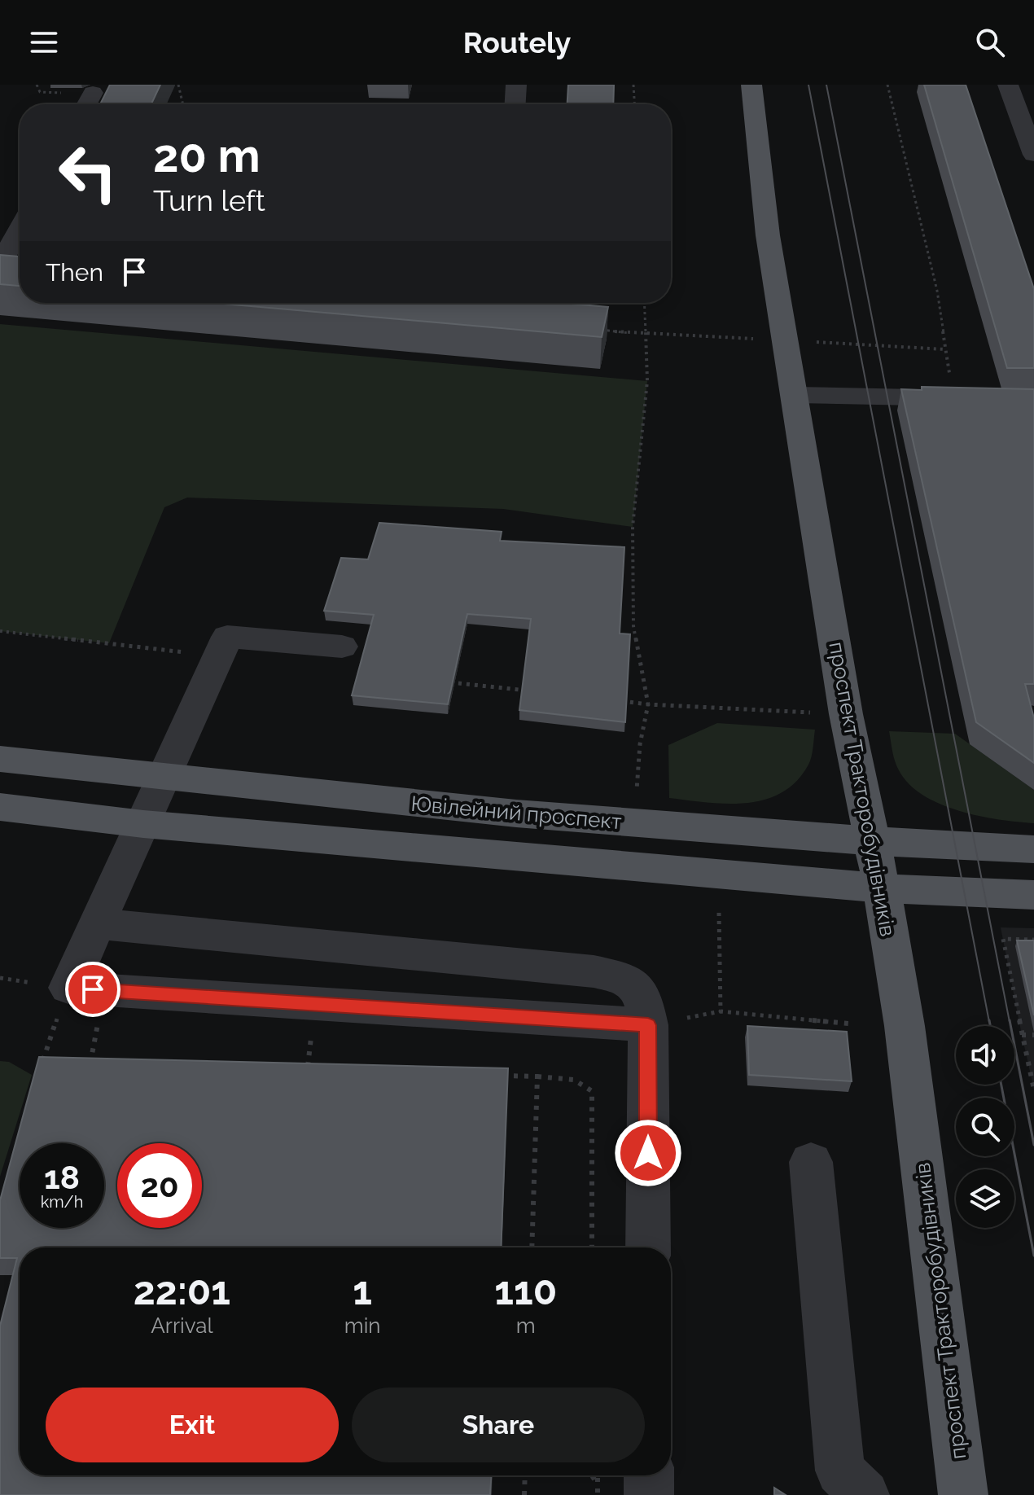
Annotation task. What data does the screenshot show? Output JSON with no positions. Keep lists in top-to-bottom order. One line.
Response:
{"streets":{"main road":["проспект Тракторобудівників","Ювілейний проспект"]},"crossings":[["проспект Тракторобудівників","Ювілейний проспект"]],"page":{"header":"Routely","turn":["20 m","Turn left"],"then":"Then","speed":"18 km/h","limit":"20","eta":["22:01","Arrival","1","min","110","m"],"buttons":["Exit","Share"]}}
